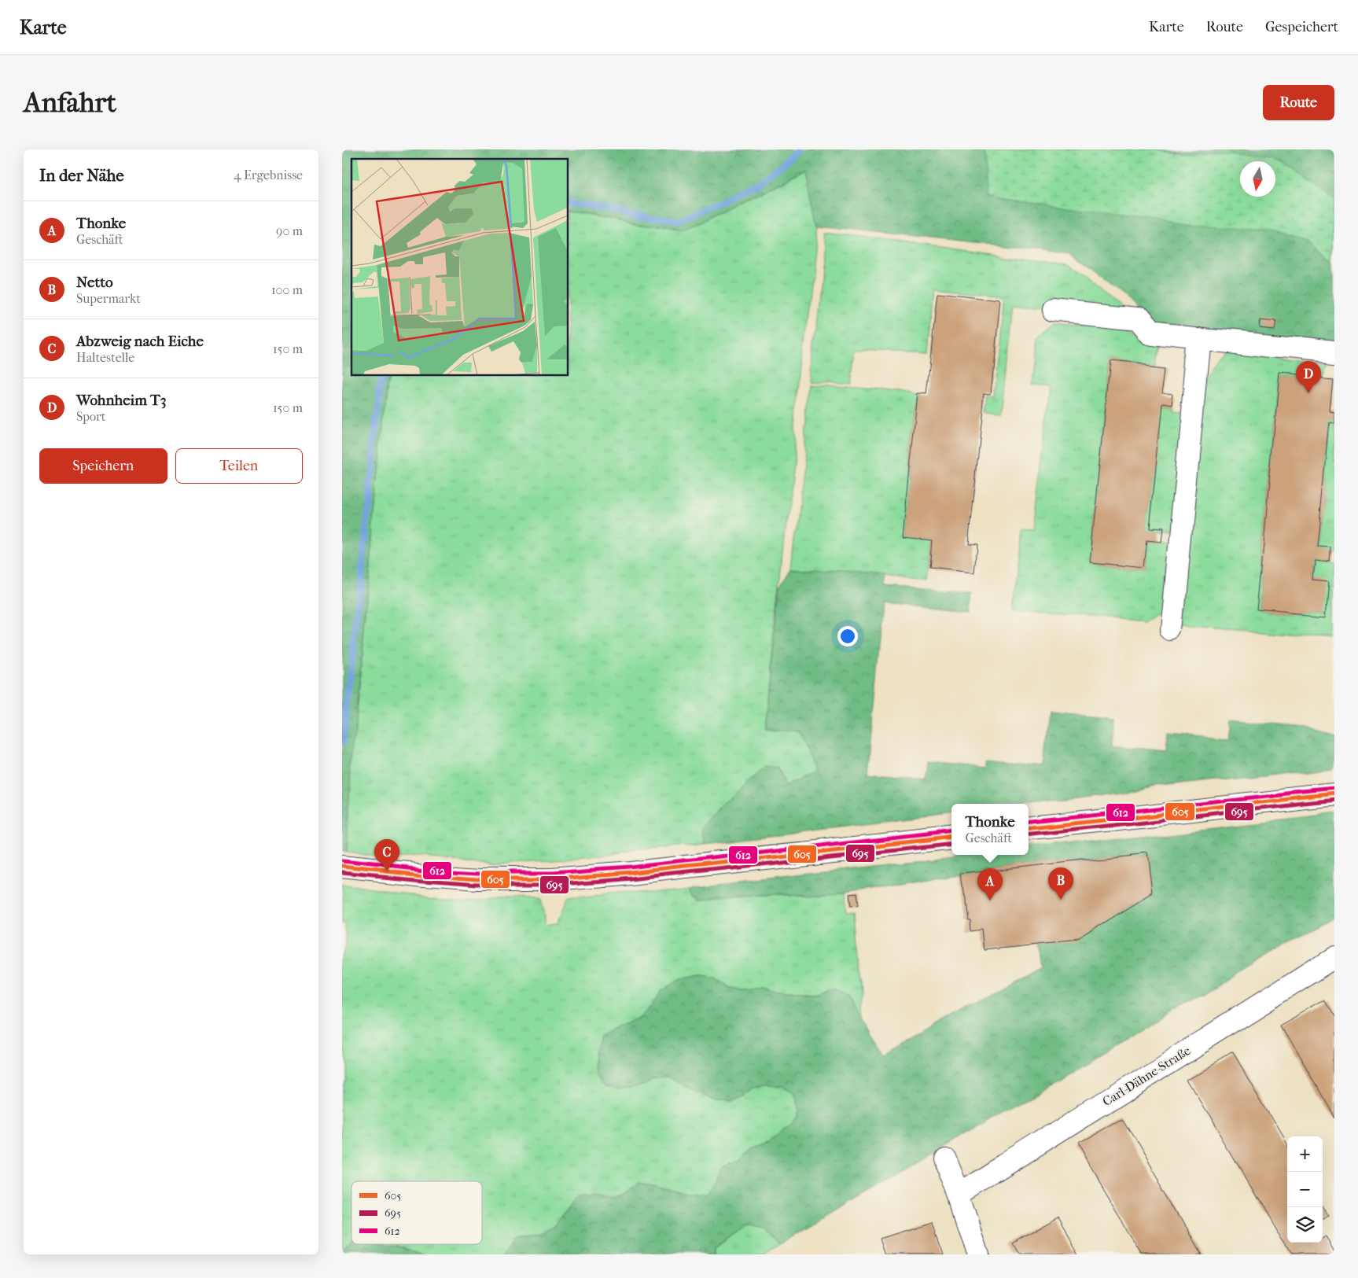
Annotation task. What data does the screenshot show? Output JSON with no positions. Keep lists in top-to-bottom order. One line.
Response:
{"streets":{"street":["Carl-Dähne-Straße"]},"lines":["transit line 612","transit line 605","transit line 695"],"legend":["605","695","612"],"north":"bottom","page":{"header":"Karte","nav":["Karte","Route","Gespeichert"],"buttons":["Route",["Speichern","Teilen"]],"title":"Anfahrt","heading":["In der Nähe","4 Ergebnisse"],"list":[{"mark":"A","name":"Thonke","note":"Geschäft","value":"90 m"},{"mark":"B","name":"Netto","note":"Supermarkt","value":"100 m"},{"mark":"C","name":"Abzweig nach Eiche","note":"Haltestelle","value":"150 m"},{"mark":"D","name":"Wohnheim T3","note":"Sport","value":"150 m"}],"pins":["D","C","B","A"],"popup":["Thonke","Geschäft"],"map_buttons":["+","−"]}}
